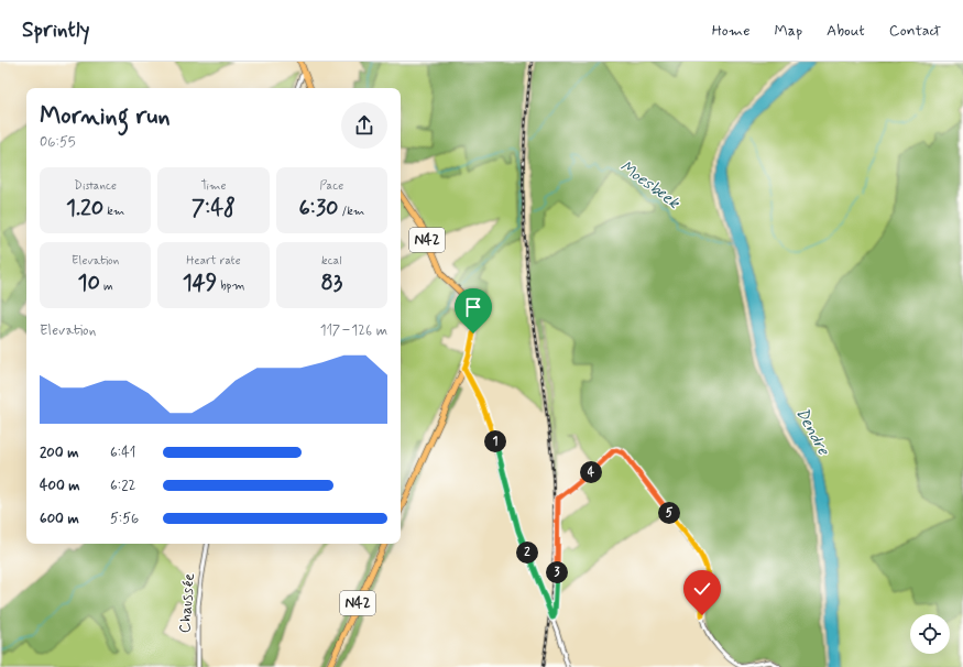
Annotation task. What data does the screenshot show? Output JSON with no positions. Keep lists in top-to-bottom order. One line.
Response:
{"streets":{"main road":["N42"],"street":["Chaussée"]},"water":["Moesbeek","Dendre"],"page":{"header":"Sprintly","nav":["Home","Map","About","Contact"],"heading":["Morning run","06:55"],"stats":[["Distance","1.20 km"],["Time","7:48"],["Pace","6:30 /km"],["Elevation","10 m"],["Heart rate","149 bpm"],["kcal","83"]],"chart":["Elevation","117–126 m"],"pins":["1","4","5","2","3"],"list":[{"name":"200 m","note":"6:41"},{"name":"400 m","note":"6:22"},{"name":"600 m","note":"5:56"}]}}
